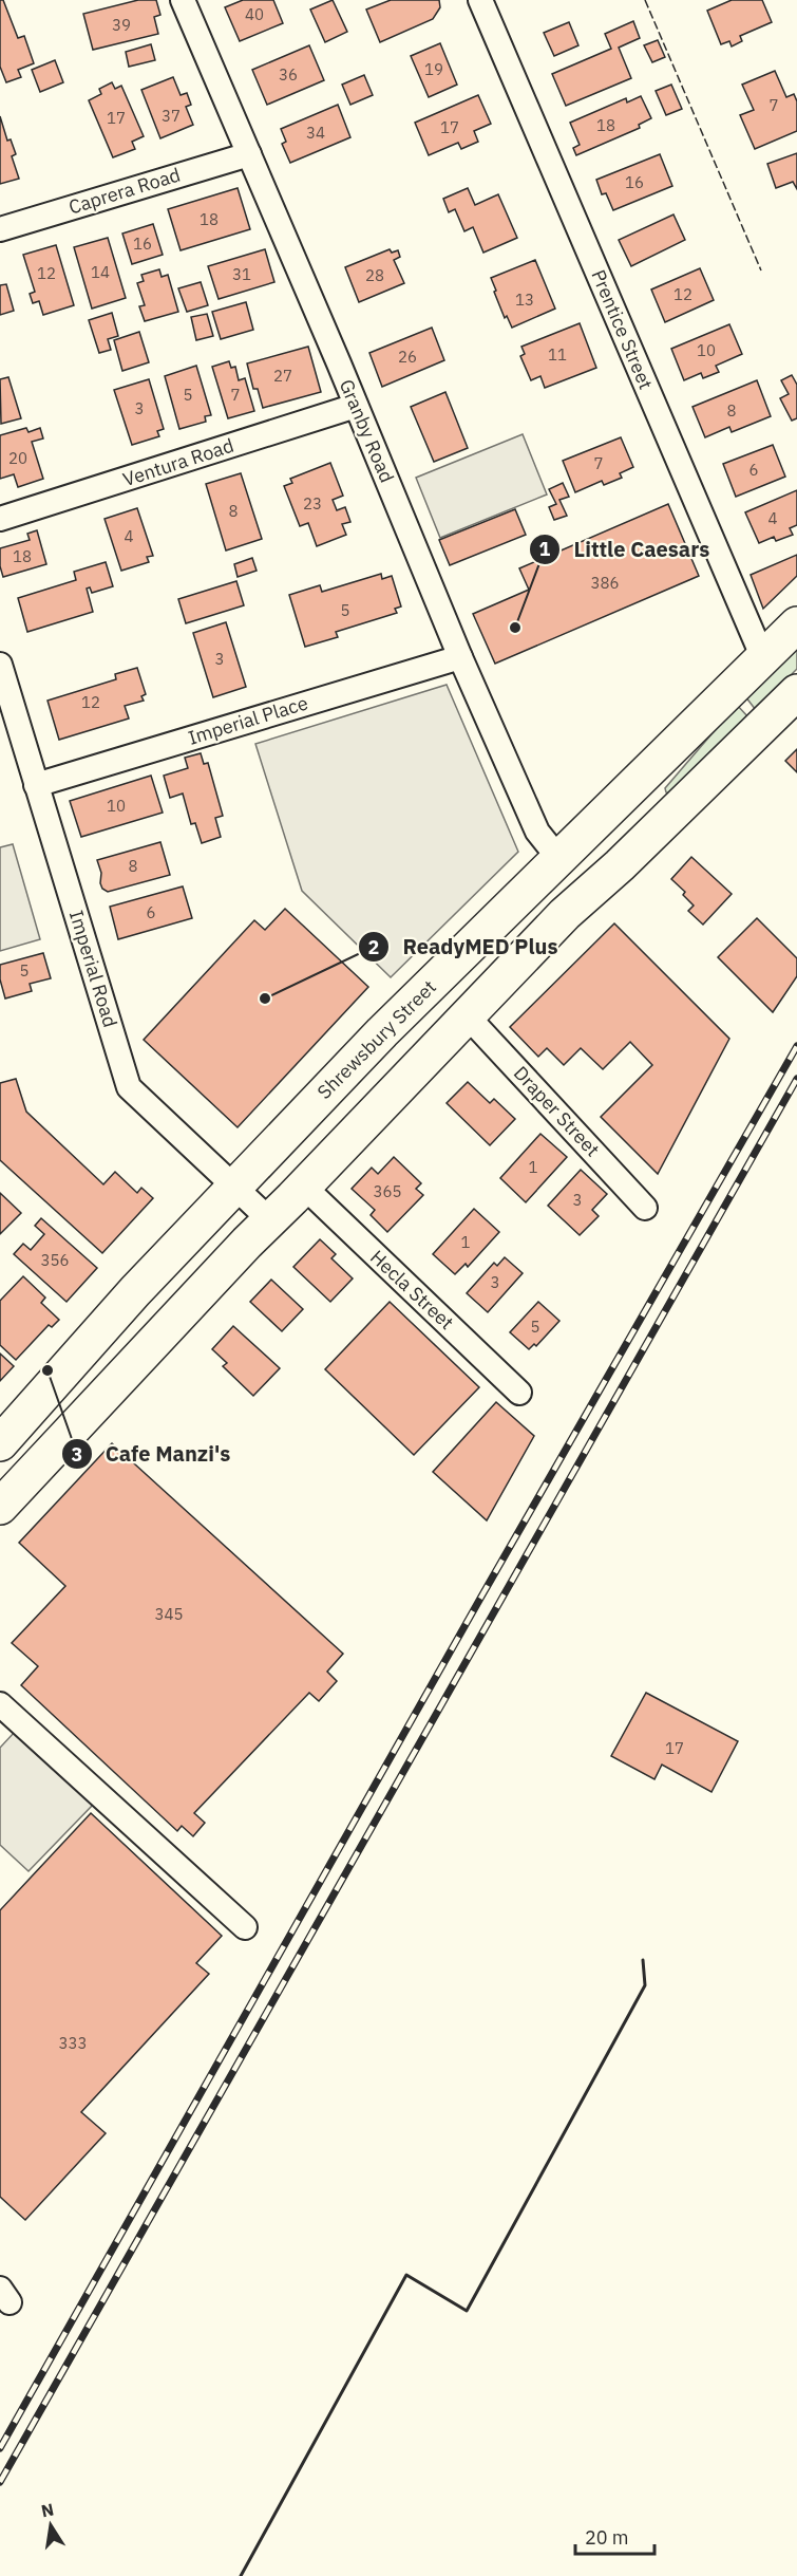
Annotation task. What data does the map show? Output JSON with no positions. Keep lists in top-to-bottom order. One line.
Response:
{"streets":{"main road":["Shrewsbury Street"],"street":["Caprera Road","Prentice Street","Granby Road","Ventura Road","Imperial Place","Imperial Road","Draper Street","Hecla Street"]},"crossings":[["Caprera Road","Granby Road"],["Prentice Street","Shrewsbury Street"],["Granby Road","Ventura Road"],["Granby Road","Imperial Place"],["Granby Road","Shrewsbury Street"],["Imperial Place","Imperial Road"],["Imperial Road","Shrewsbury Street"]],"places":["Little Caesars","ReadyMED Plus","Cafe Manzi's"],"house_numbers":["40","39","19","36","7","37","17","18","17","34","16","18","16","14","12","31","28","12","13","10","11","26","27","5","7","3","8","20","7","6","23","8","4","4","18","386","5","3","12","10","8","6","5","1","365","3","1","356","3","5","345","17","333"],"scale_bar":"20 m","north":"top"}
